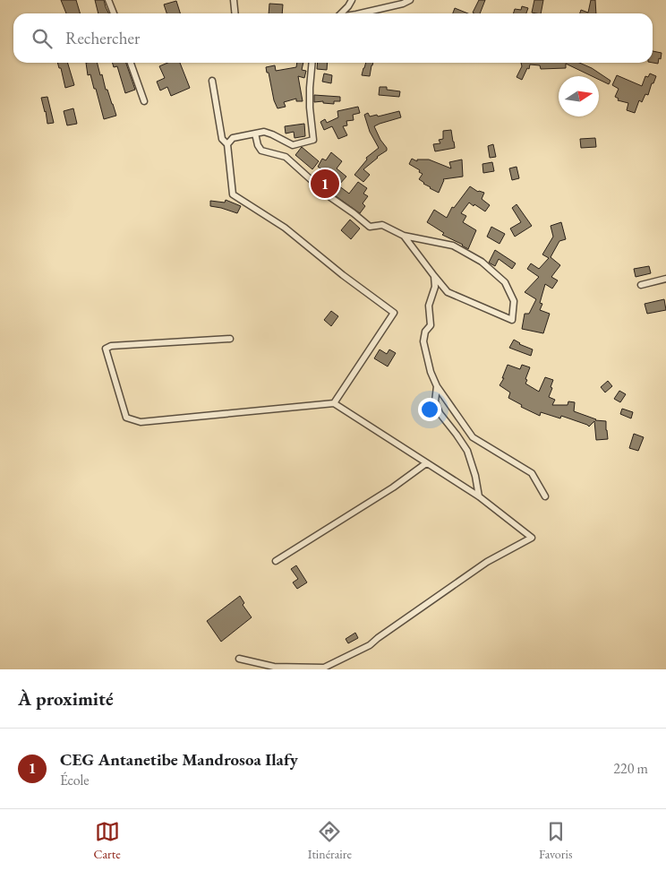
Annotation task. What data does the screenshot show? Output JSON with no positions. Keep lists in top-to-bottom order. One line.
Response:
{"north":"right","page":{"search":"Rechercher","pins":"1","heading":"À proximité","list":[{"mark":"1","name":"CEG Antanetibe Mandrosoa Ilafy","note":"École","value":"220 m"}],"nav":["Carte","Itinéraire","Favoris"]}}
